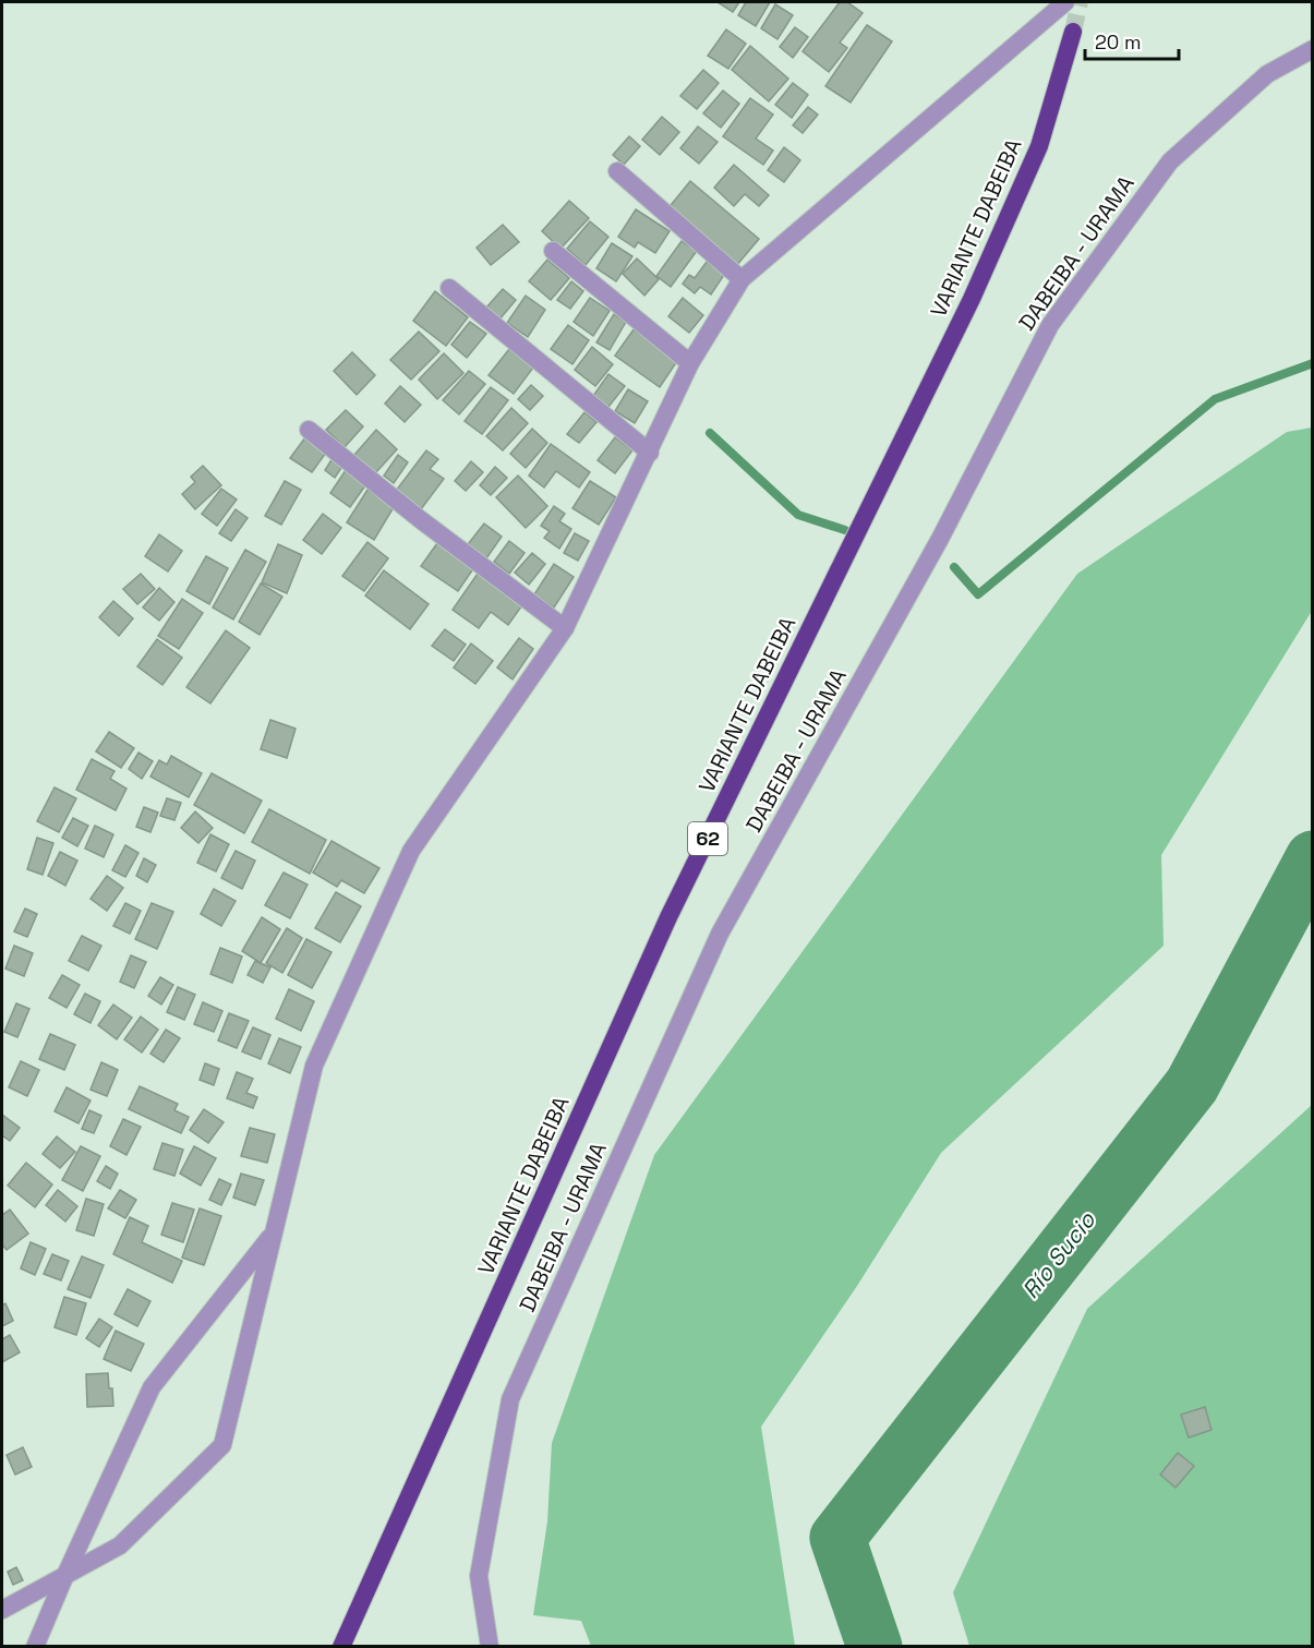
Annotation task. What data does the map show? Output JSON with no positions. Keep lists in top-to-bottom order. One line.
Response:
{"streets":{"highway":["VARIANTE DABEIBA","62"],"street":["DABEIBA - URAMA"]},"water":["Río Sucio"],"scale_bar":"20 m"}
